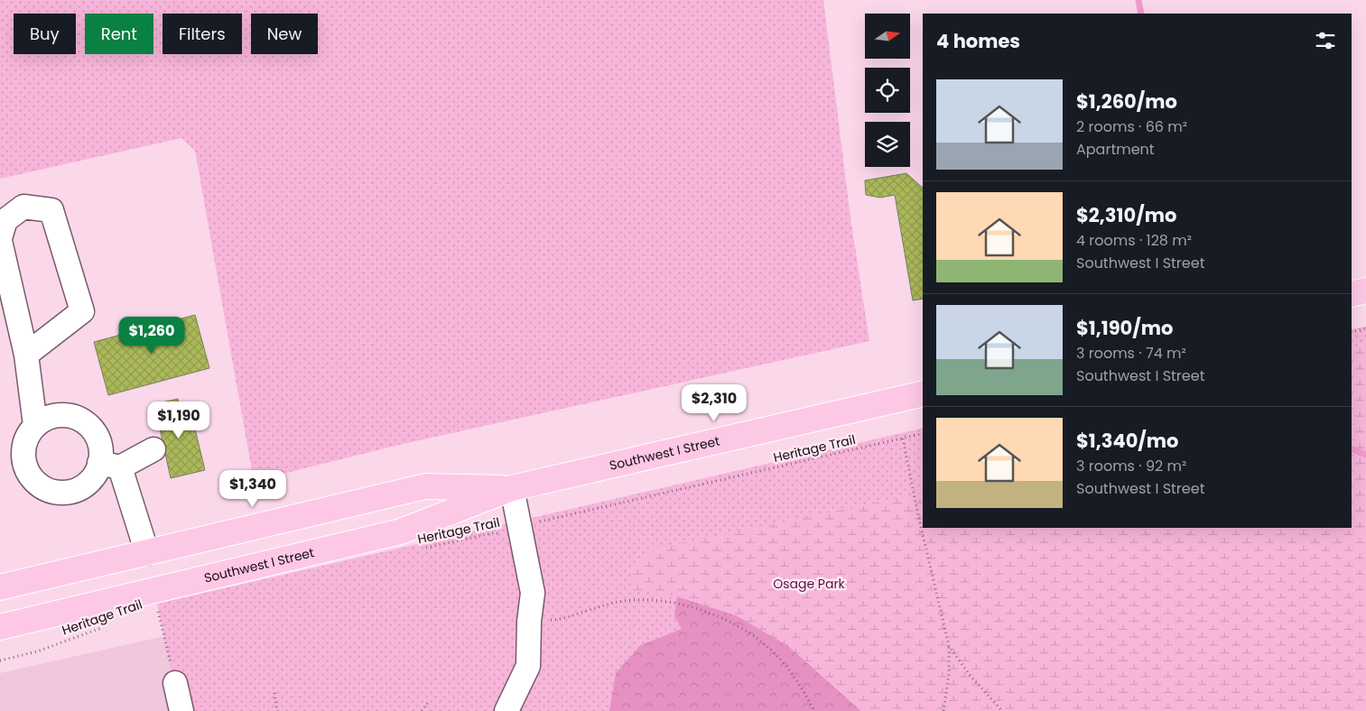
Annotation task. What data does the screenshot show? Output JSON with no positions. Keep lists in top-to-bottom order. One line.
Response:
{"streets":{"main road":["Southwest I Street"],"path":["Heritage Trail"]},"parks":["Osage Park"],"north":"right","page":{"chip":["Buy","Rent","Filters","New"],"heading":"4 homes","list":[{"name":"$1,260/mo","note":"2 rooms · 66 m² · Apartment"},{"name":"$2,310/mo","note":"4 rooms · 128 m² · Southwest I Street"},{"name":"$1,190/mo","note":"3 rooms · 74 m² · Southwest I Street"},{"name":"$1,340/mo","note":"3 rooms · 92 m² · Southwest I Street"}],"price":["$1,260","$2,310","$1,190","$1,340"]}}
